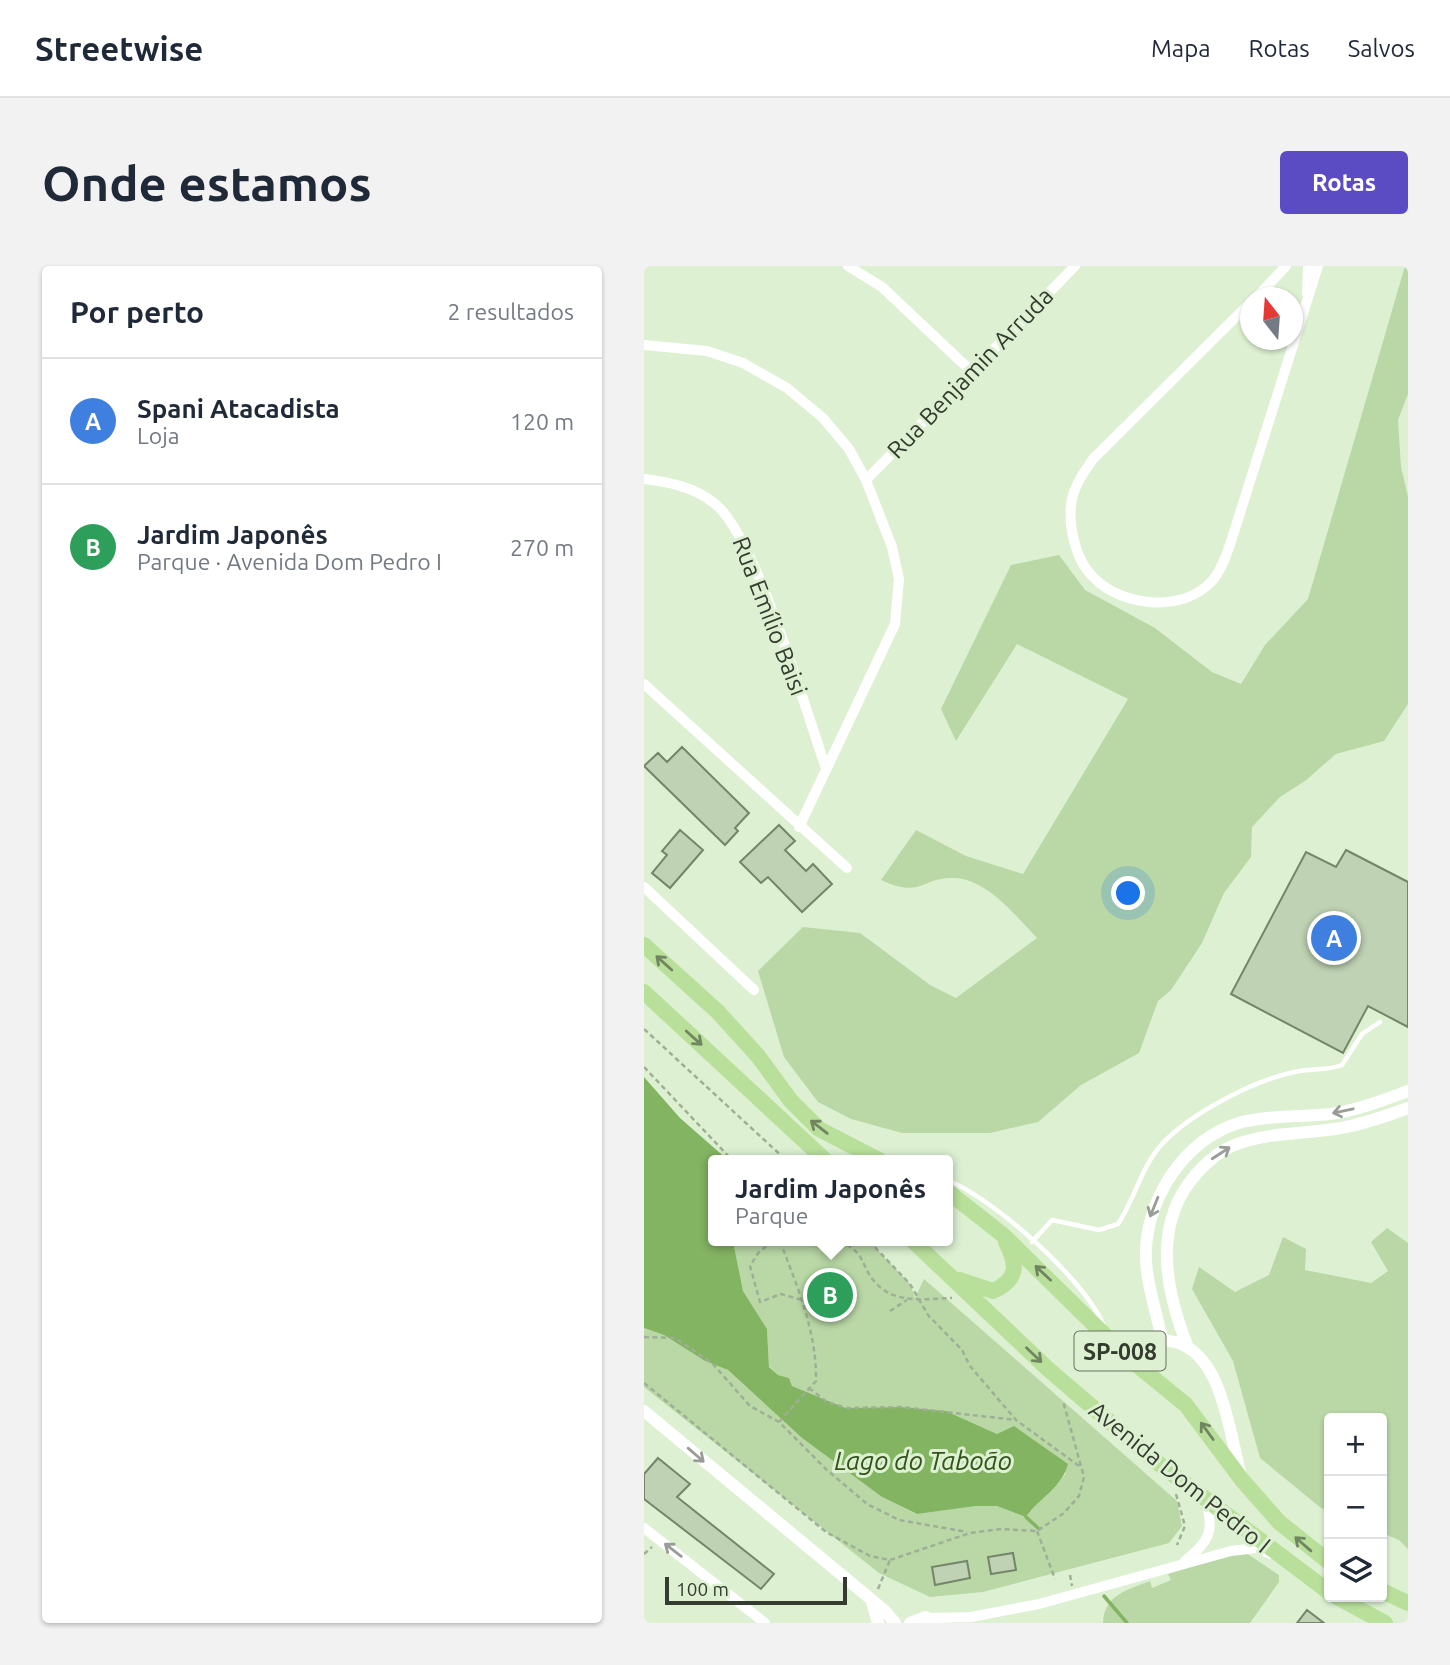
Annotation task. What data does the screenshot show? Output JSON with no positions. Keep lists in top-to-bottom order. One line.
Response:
{"streets":{"main road":["SP-008","Avenida Dom Pedro I"],"street":["Rua Benjamin Arruda","Rua Emílio Baisi"]},"water":["Lago do Taboão"],"scale_bar":"100 m","north":"top","page":{"header":"Streetwise","nav":["Mapa","Rotas","Salvos"],"buttons":"Rotas","title":"Onde estamos","heading":["Por perto","2 resultados"],"list":[{"mark":"A","name":"Spani Atacadista","note":"Loja","value":"120 m"},{"mark":"B","name":"Jardim Japonês","note":"Parque · Avenida Dom Pedro I","value":"270 m"}],"pins":["A","B"],"popup":["Jardim Japonês","Parque"],"map_buttons":["+","−"],"scale":"100 m"}}
